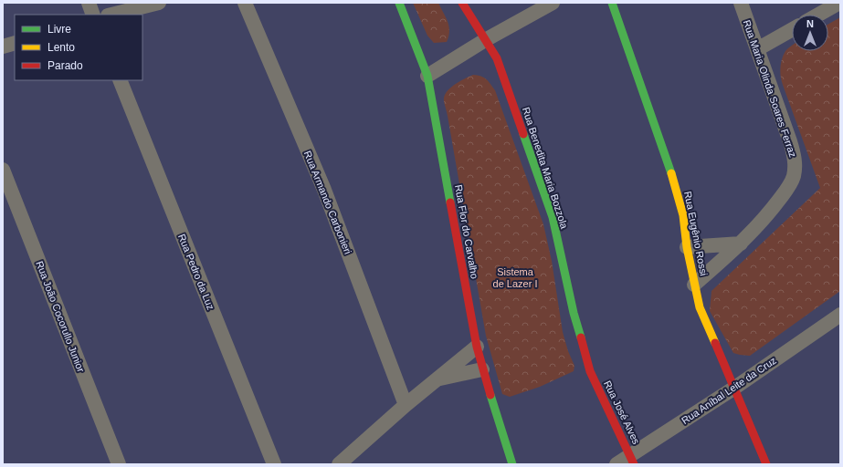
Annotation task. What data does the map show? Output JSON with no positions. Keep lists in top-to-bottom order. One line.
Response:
{"streets":{"street":["Rua Maria Olinda Soares Ferraz","Rua Benedita Maria Bozzola","Rua Armando Carbonieri","Rua Flor do Carvalho","Rua Eugênio Rossi","Rua Pedro da Luz","Rua João Cocorullo Junior","Rua Aníbal Leite da Cruz","Rua José Alves"]},"crossings":[["Rua Maria Olinda Soares Ferraz","Rua Eugênio Rossi"],["Rua Benedita Maria Bozzola","Rua José Alves"],["Rua Eugênio Rossi","Rua Aníbal Leite da Cruz"],["Rua Aníbal Leite da Cruz","Rua José Alves"]],"parks":["Sistema de Lazer I"],"legend":["Livre","Lento","Parado"],"north":"top"}
